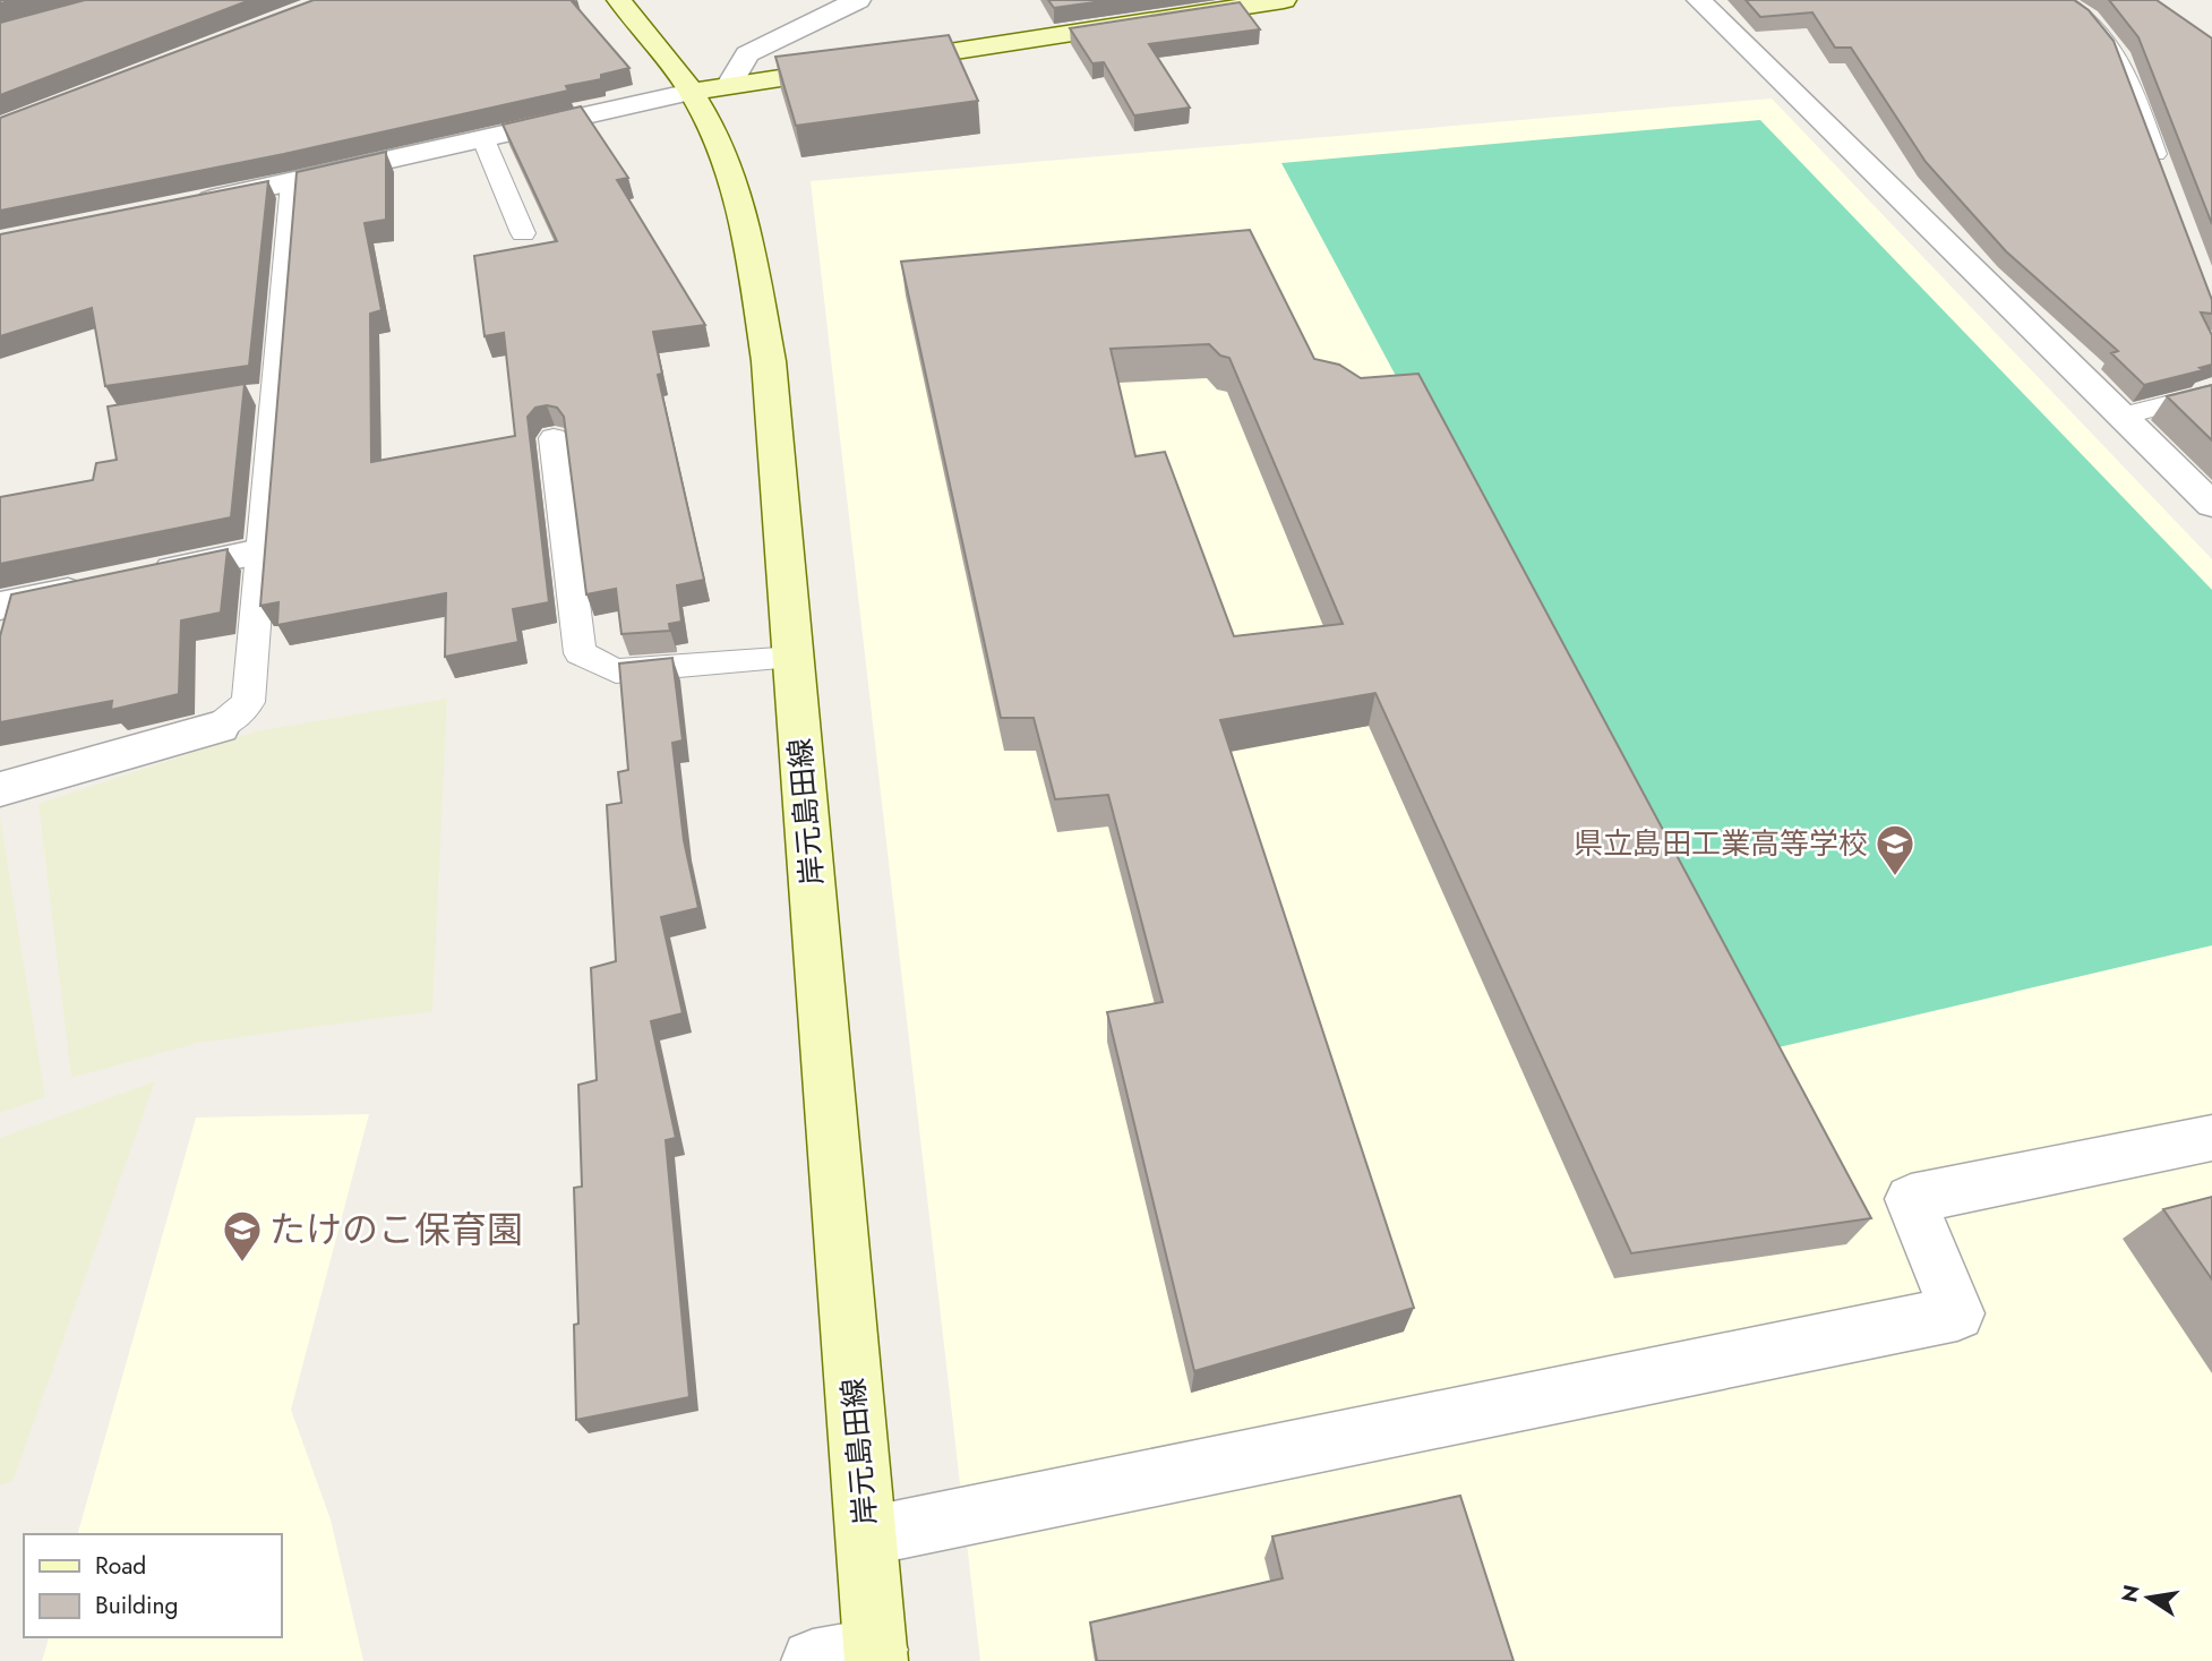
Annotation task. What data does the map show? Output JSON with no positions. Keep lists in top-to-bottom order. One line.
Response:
{"streets":{"street":["岸元島田線"]},"places":{"school or university":["県立島田工業高等学校","たけのこ保育園"]},"legend":["Road","Building"],"north":"left"}
